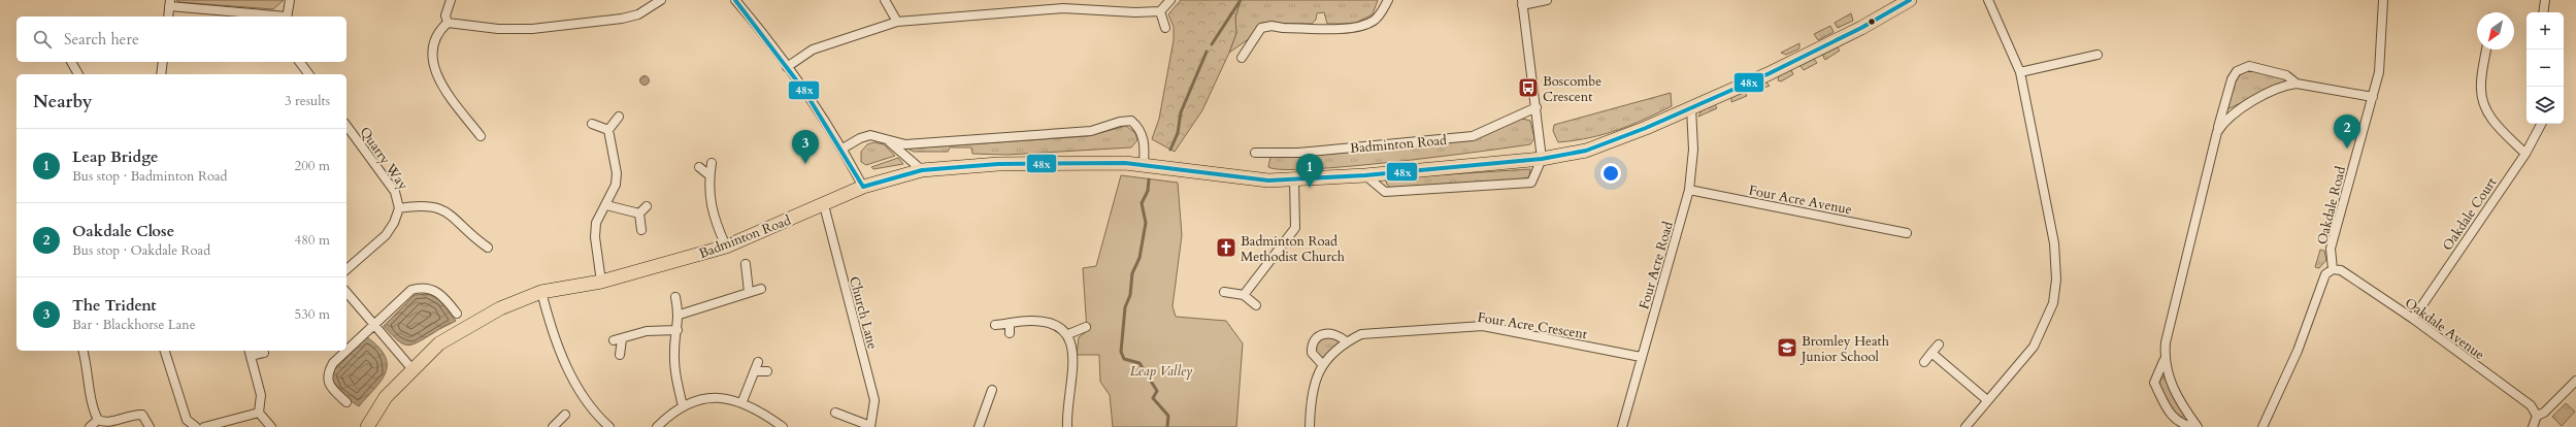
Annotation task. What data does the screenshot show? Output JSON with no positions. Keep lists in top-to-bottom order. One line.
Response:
{"streets":{"main road":["Badminton Road"],"street":["Quarry Way","Four Acre Avenue","Oakdale Road","Oakdale Court","Four Acre Road","Church Lane","Four Acre Crescent","Oakdale Avenue"]},"crossings":[["Badminton Road","Four Acre Road"],["Badminton Road","Church Lane"],["Four Acre Avenue","Four Acre Road"],["Oakdale Road","Oakdale Avenue"],["Oakdale Court","Oakdale Avenue"],["Four Acre Road","Four Acre Crescent"]],"parks":["Leap Valley"],"places":{"bus stop":["Boscombe Crescent"],"church":["Badminton Road Methodist Church"],"school or university":["Bromley Heath Junior School"]},"lines":["transit line 48x"],"north":"bottom left","page":{"map_buttons":["+","−"],"search":"Search here","heading":["Nearby","3 results"],"pins":["2","3","1"],"list":[{"mark":"1","name":"Leap Bridge","note":"Bus stop · Badminton Road","value":"200 m"},{"mark":"2","name":"Oakdale Close","note":"Bus stop · Oakdale Road","value":"480 m"},{"mark":"3","name":"The Trident","note":"Bar · Blackhorse Lane","value":"530 m"}]}}
